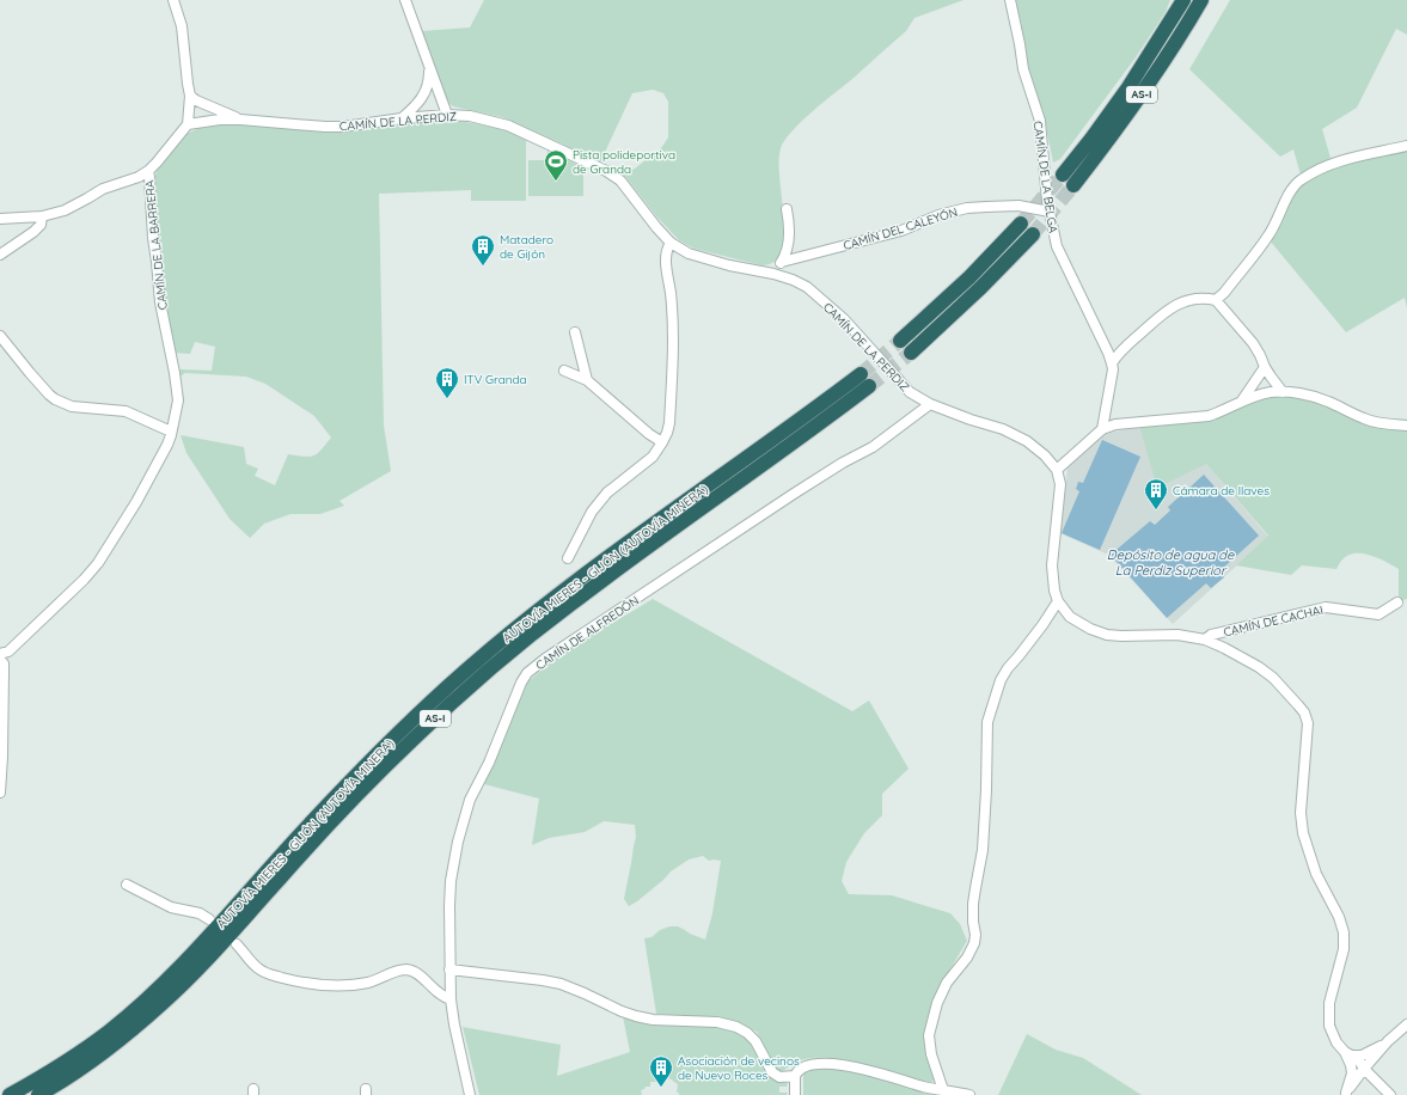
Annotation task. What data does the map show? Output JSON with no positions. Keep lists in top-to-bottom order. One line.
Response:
{"streets":{"highway":["AS-I","AUTOVÍA MIERES - GIJÓN (AUTOVÍA MINERA)"],"street":["CAMÍN DE LA PERDIZ","CAMÍN DE LA BELGA","CAMÍN DEL CALEYÓN","CAMÍN DE LA BARRERA","CAMÍN DE CACHAI","CAMÍN DE ALFREDÓN"]},"crossings":[["CAMÍN DE LA PERDIZ","CAMÍN DE ALFREDÓN"],["CAMÍN DE LA BELGA","CAMÍN DEL CALEYÓN"]],"water":["Depósito de agua de La Perdiz Superior"],"places":{"sports":["Pista polideportiva de Granda"],"building":["Matadero de Gijón","ITV Granda","Cámara de llaves","Asociación de vecinos de Nuevo Roces"]}}
